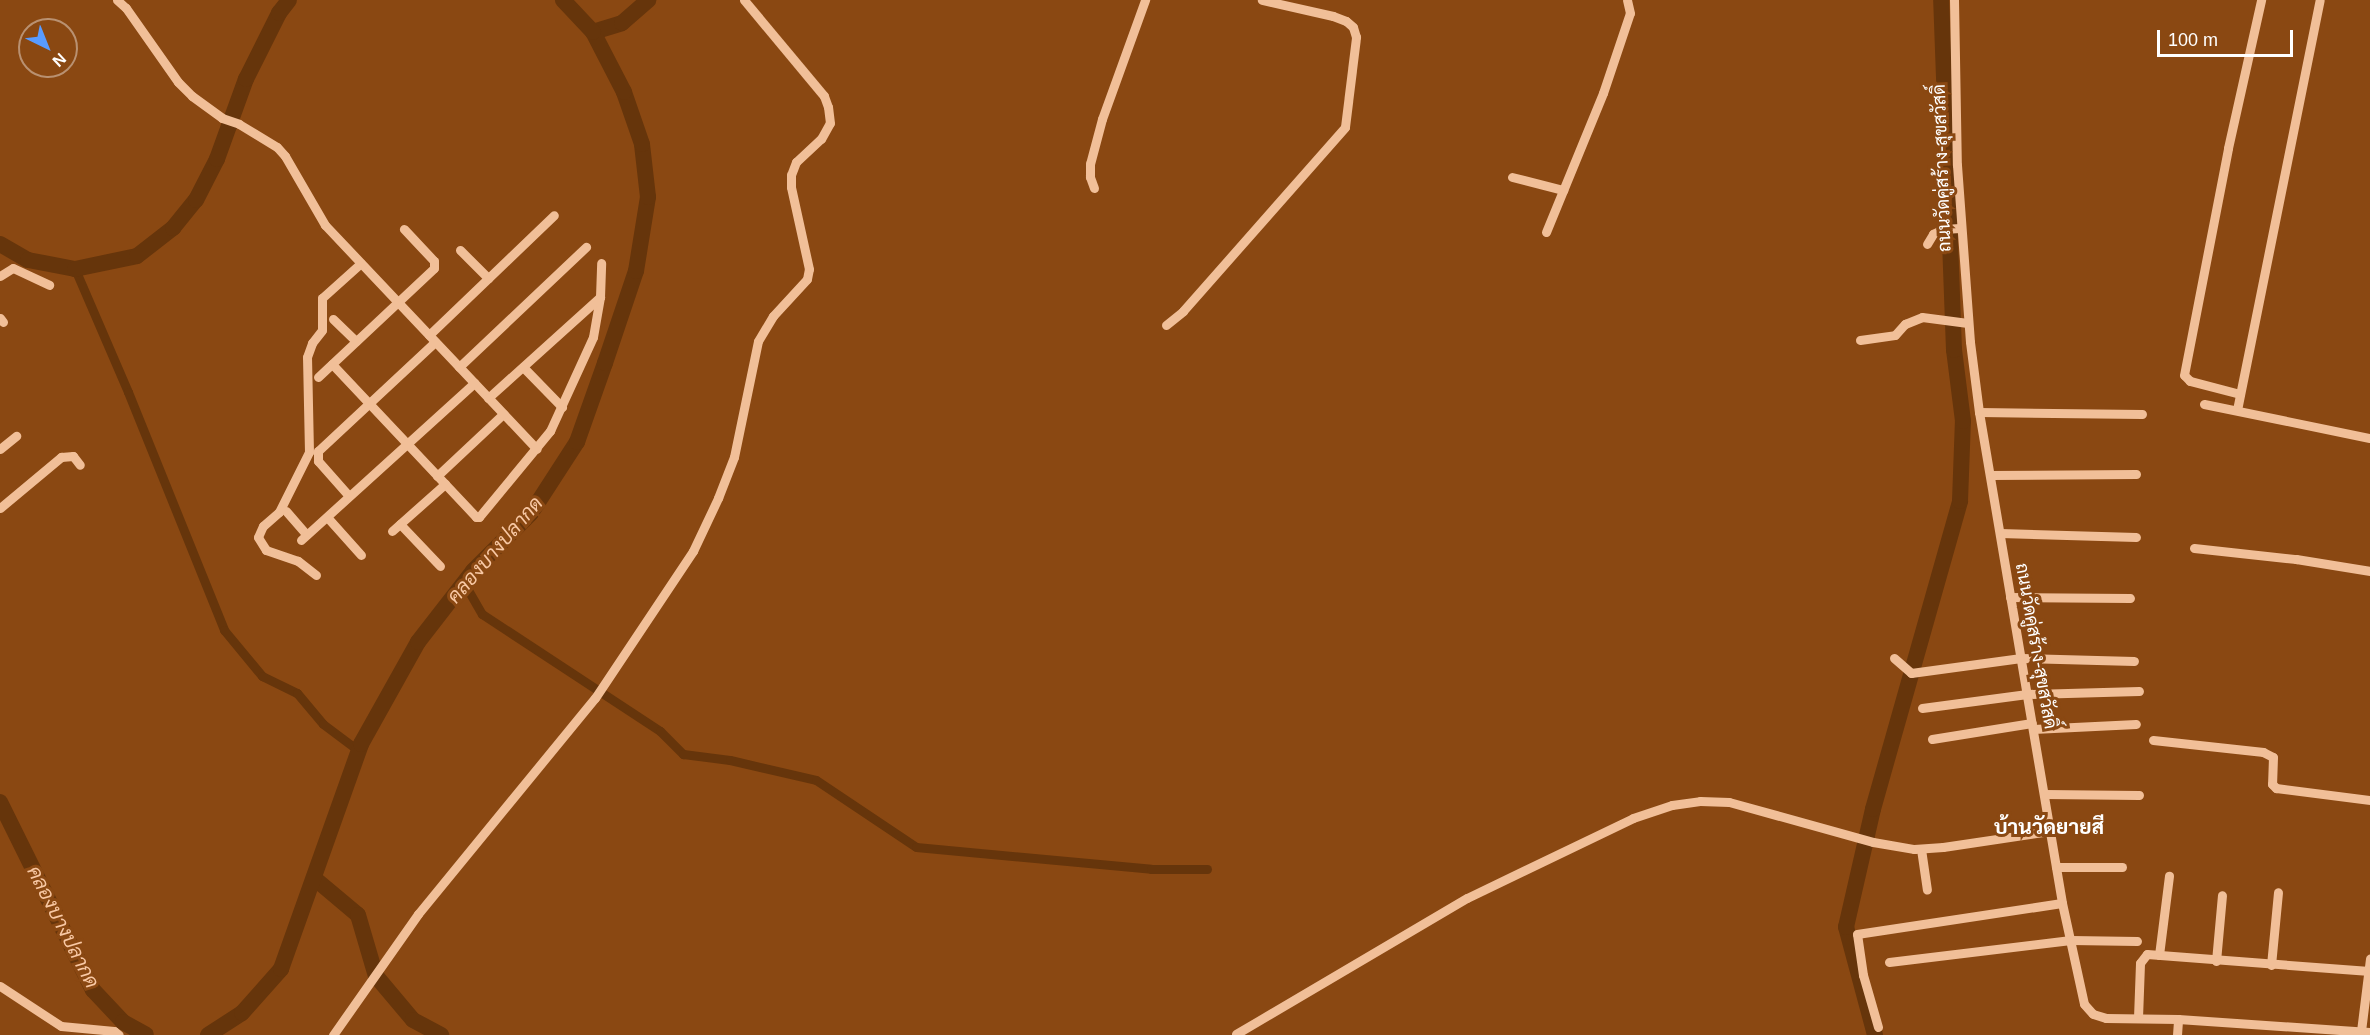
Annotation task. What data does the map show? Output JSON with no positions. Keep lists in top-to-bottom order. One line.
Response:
{"streets":{"street":["ถนนวัดคู่สร้าง-สุขสวัสดิ์"]},"districts":["บ้านวัดยายสี"],"water":["คลองบางปลากด"],"scale_bar":"100 m","north":"bottom right"}
